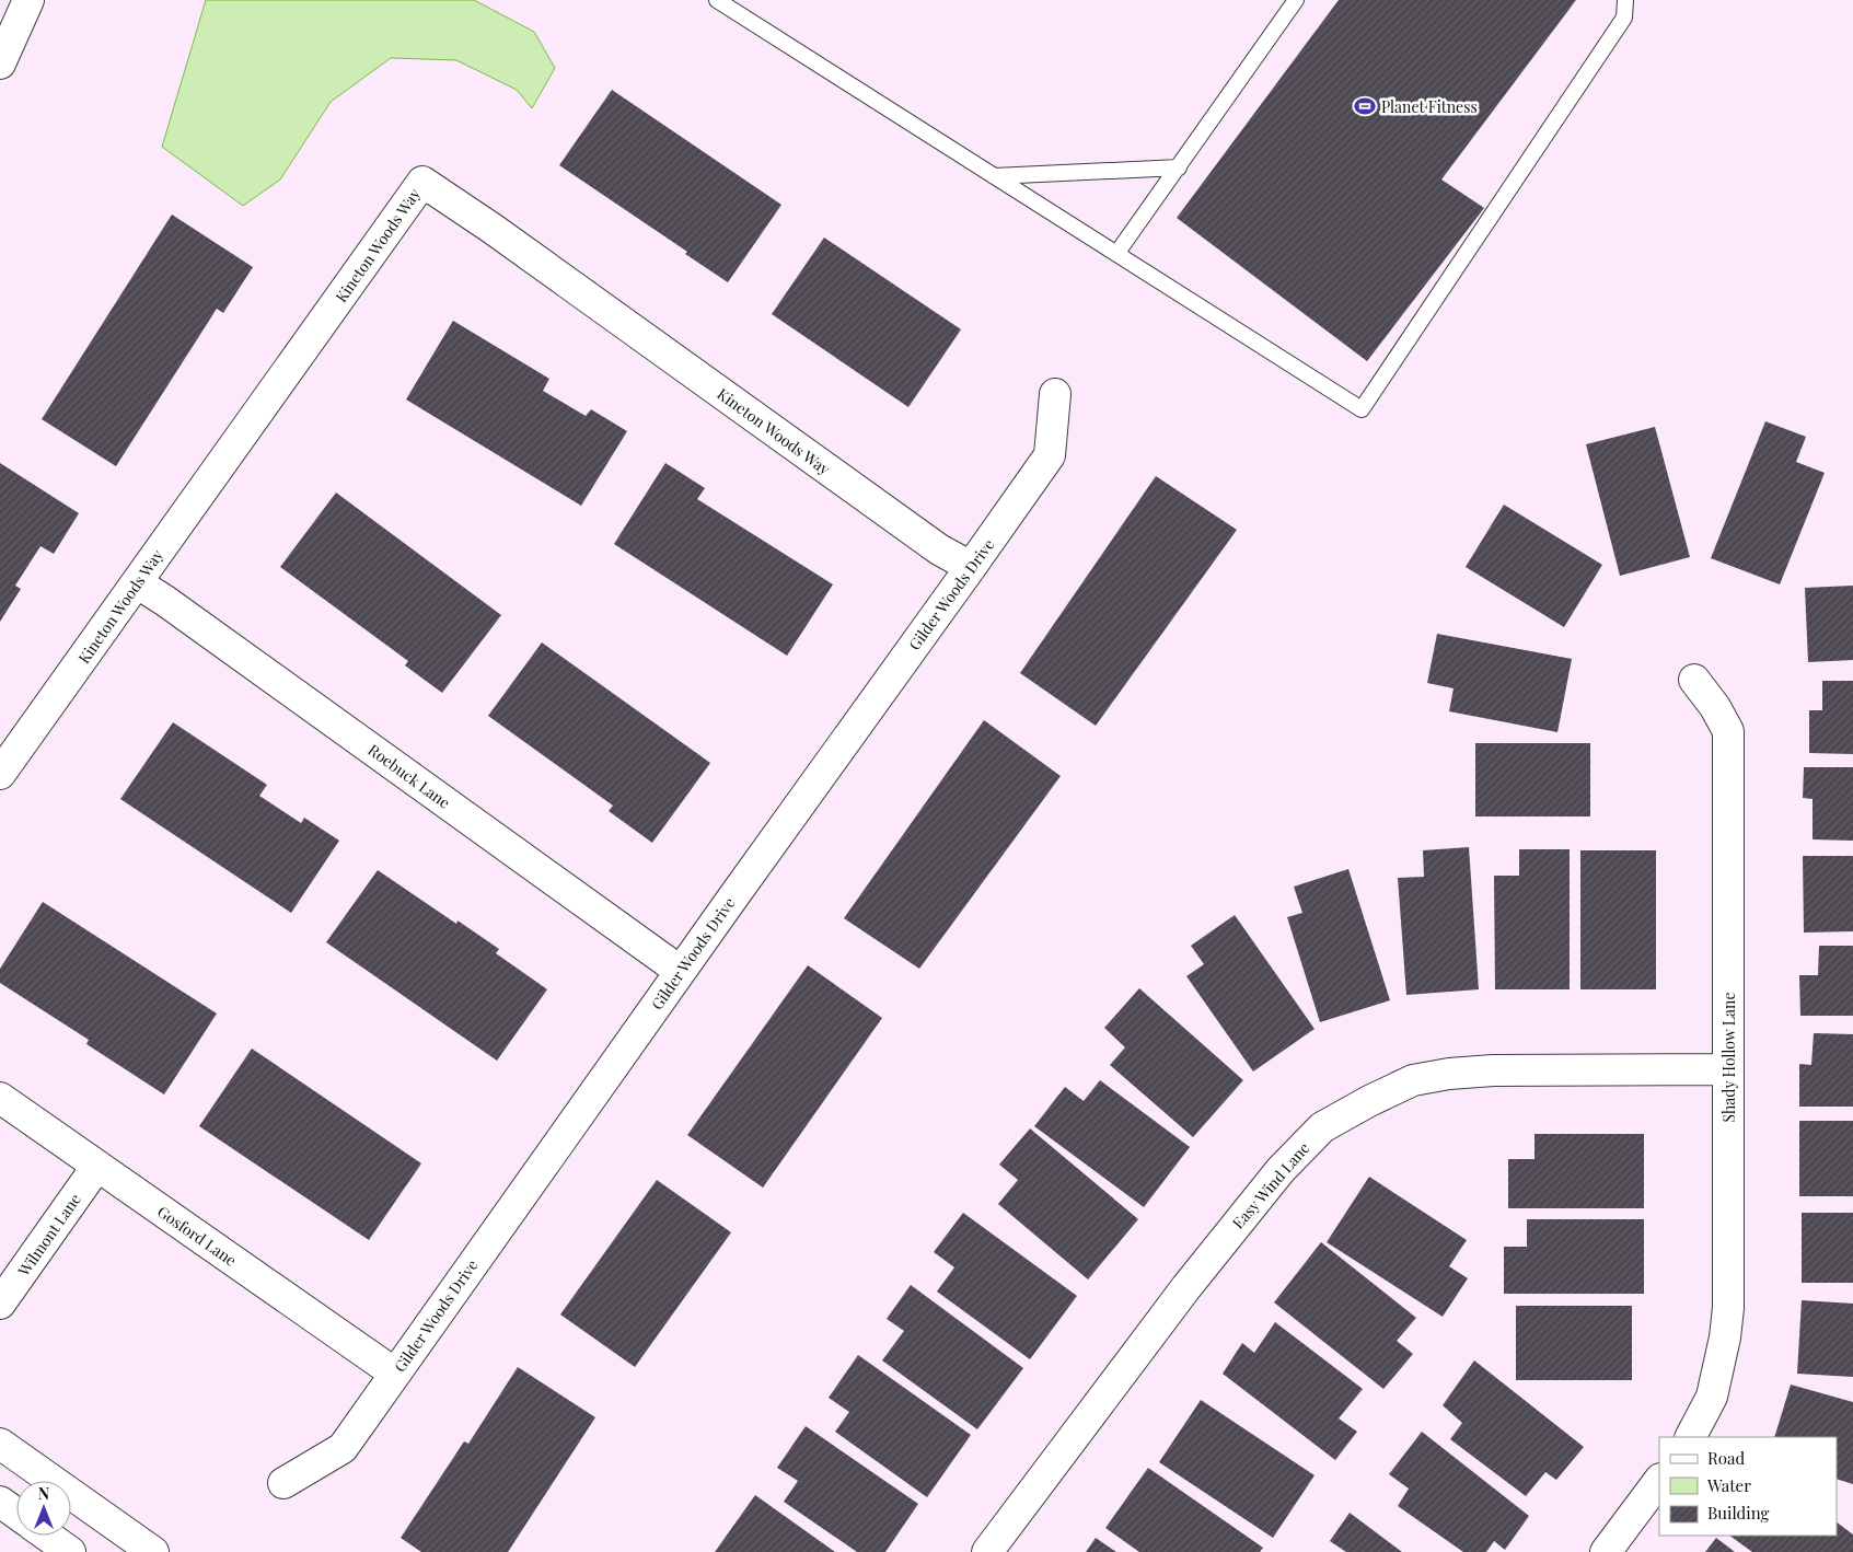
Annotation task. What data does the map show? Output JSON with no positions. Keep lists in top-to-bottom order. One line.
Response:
{"streets":{"street":["Kineton Woods Way","Gilder Woods Drive","Roebuck Lane","Shady Hollow Lane","Easy Wind Lane","Wilmont Lane","Gosford Lane"]},"crossings":[["Kineton Woods Way","Gilder Woods Drive"],["Kineton Woods Way","Roebuck Lane"],["Gilder Woods Drive","Roebuck Lane"],["Gilder Woods Drive","Gosford Lane"],["Shady Hollow Lane","Easy Wind Lane"],["Wilmont Lane","Gosford Lane"]],"places":{"sports":["Planet Fitness"]},"legend":["Road","Water","Building"],"north":"top"}
